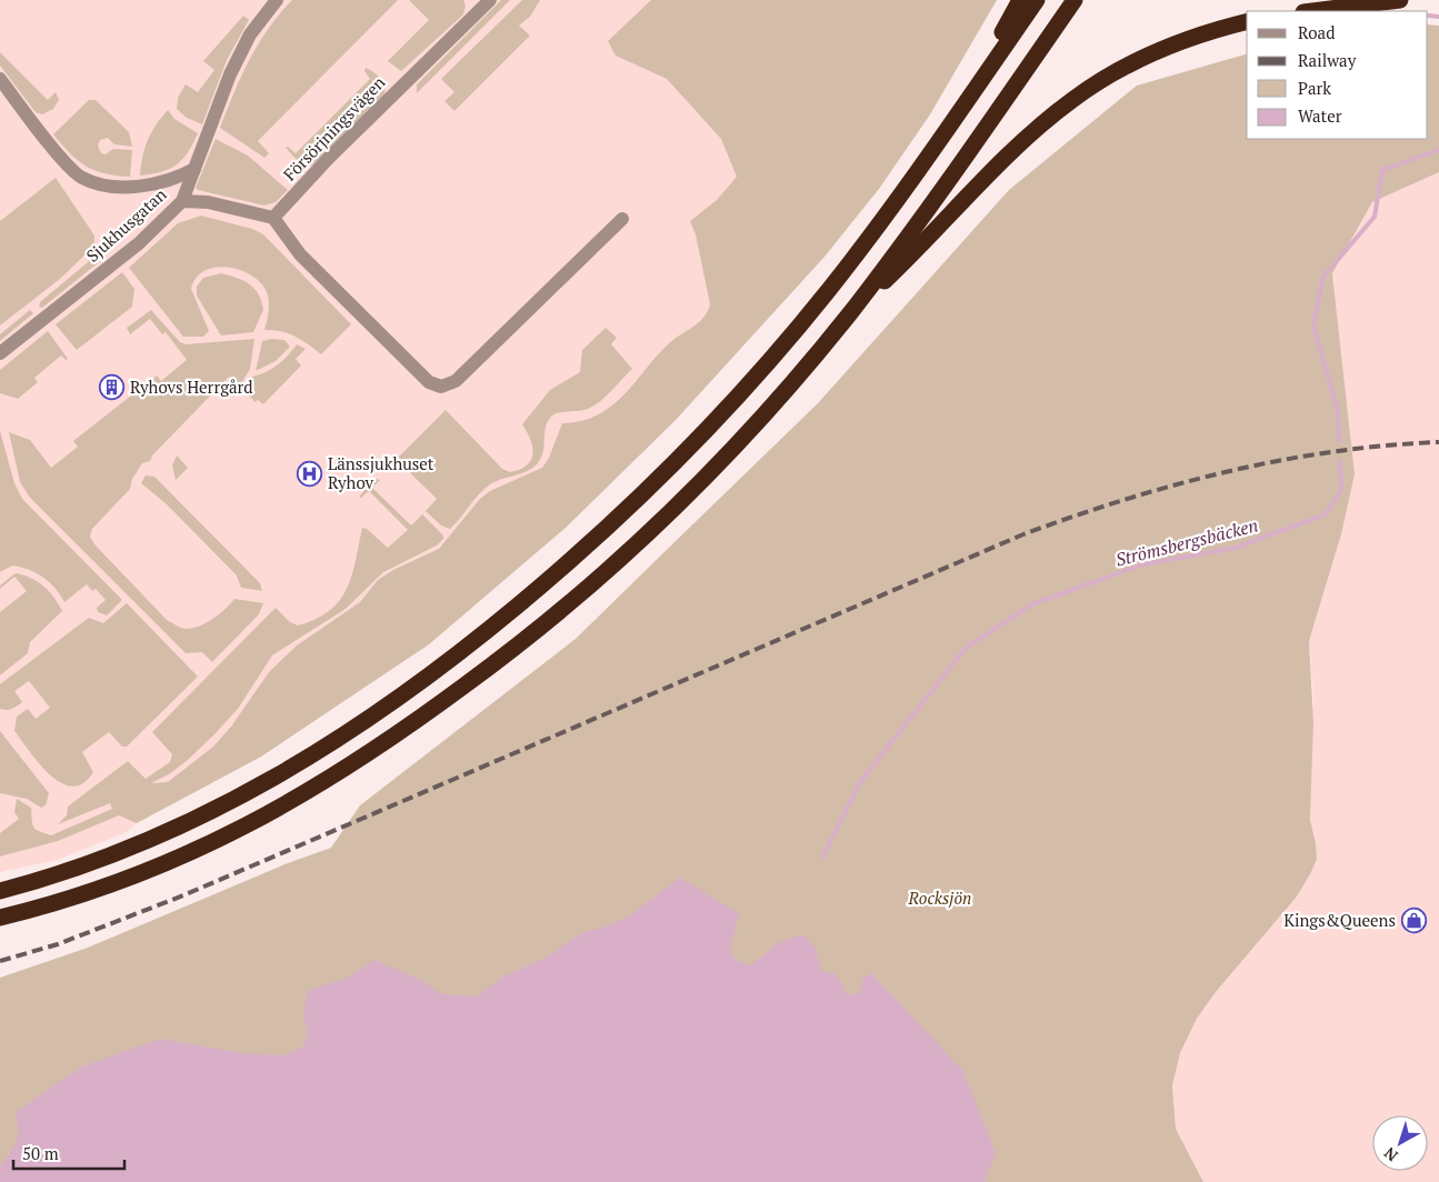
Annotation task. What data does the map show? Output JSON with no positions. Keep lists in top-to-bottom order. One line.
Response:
{"streets":{"street":["Försörjningsvägen","Sjukhusgatan"]},"water":["Strömsbergsbäcken"],"parks":["Rocksjön"],"places":{"building":["Ryhovs Herrgård"],"hospital":["Länssjukhuset Ryhov"],"shop":["Kings&Queens"]},"legend":["Road","Railway","Park","Water"],"scale_bar":"50 m","north":"bottom left"}
